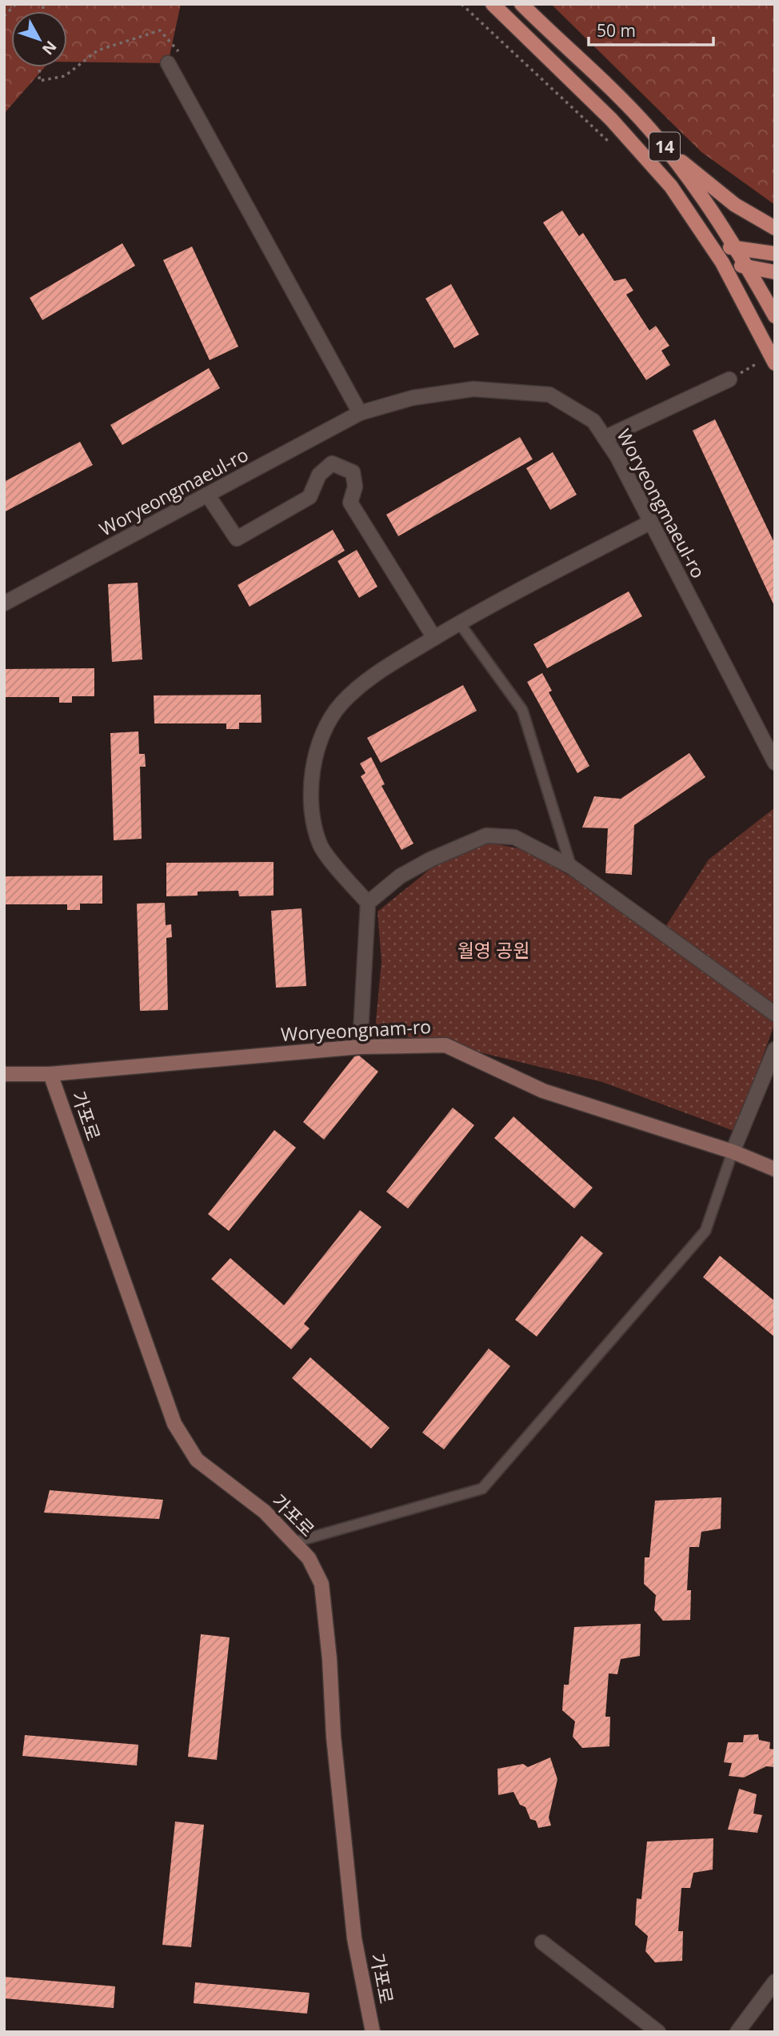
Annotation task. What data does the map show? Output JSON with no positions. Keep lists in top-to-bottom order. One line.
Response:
{"streets":{"main road":["14","Woryeongnam-ro","가포로"],"street":["Woryeongmaeul-ro"]},"crossings":[["Woryeongnam-ro","가포로"]],"parks":["월영 공원"],"scale_bar":"50 m","north":"bottom right"}
